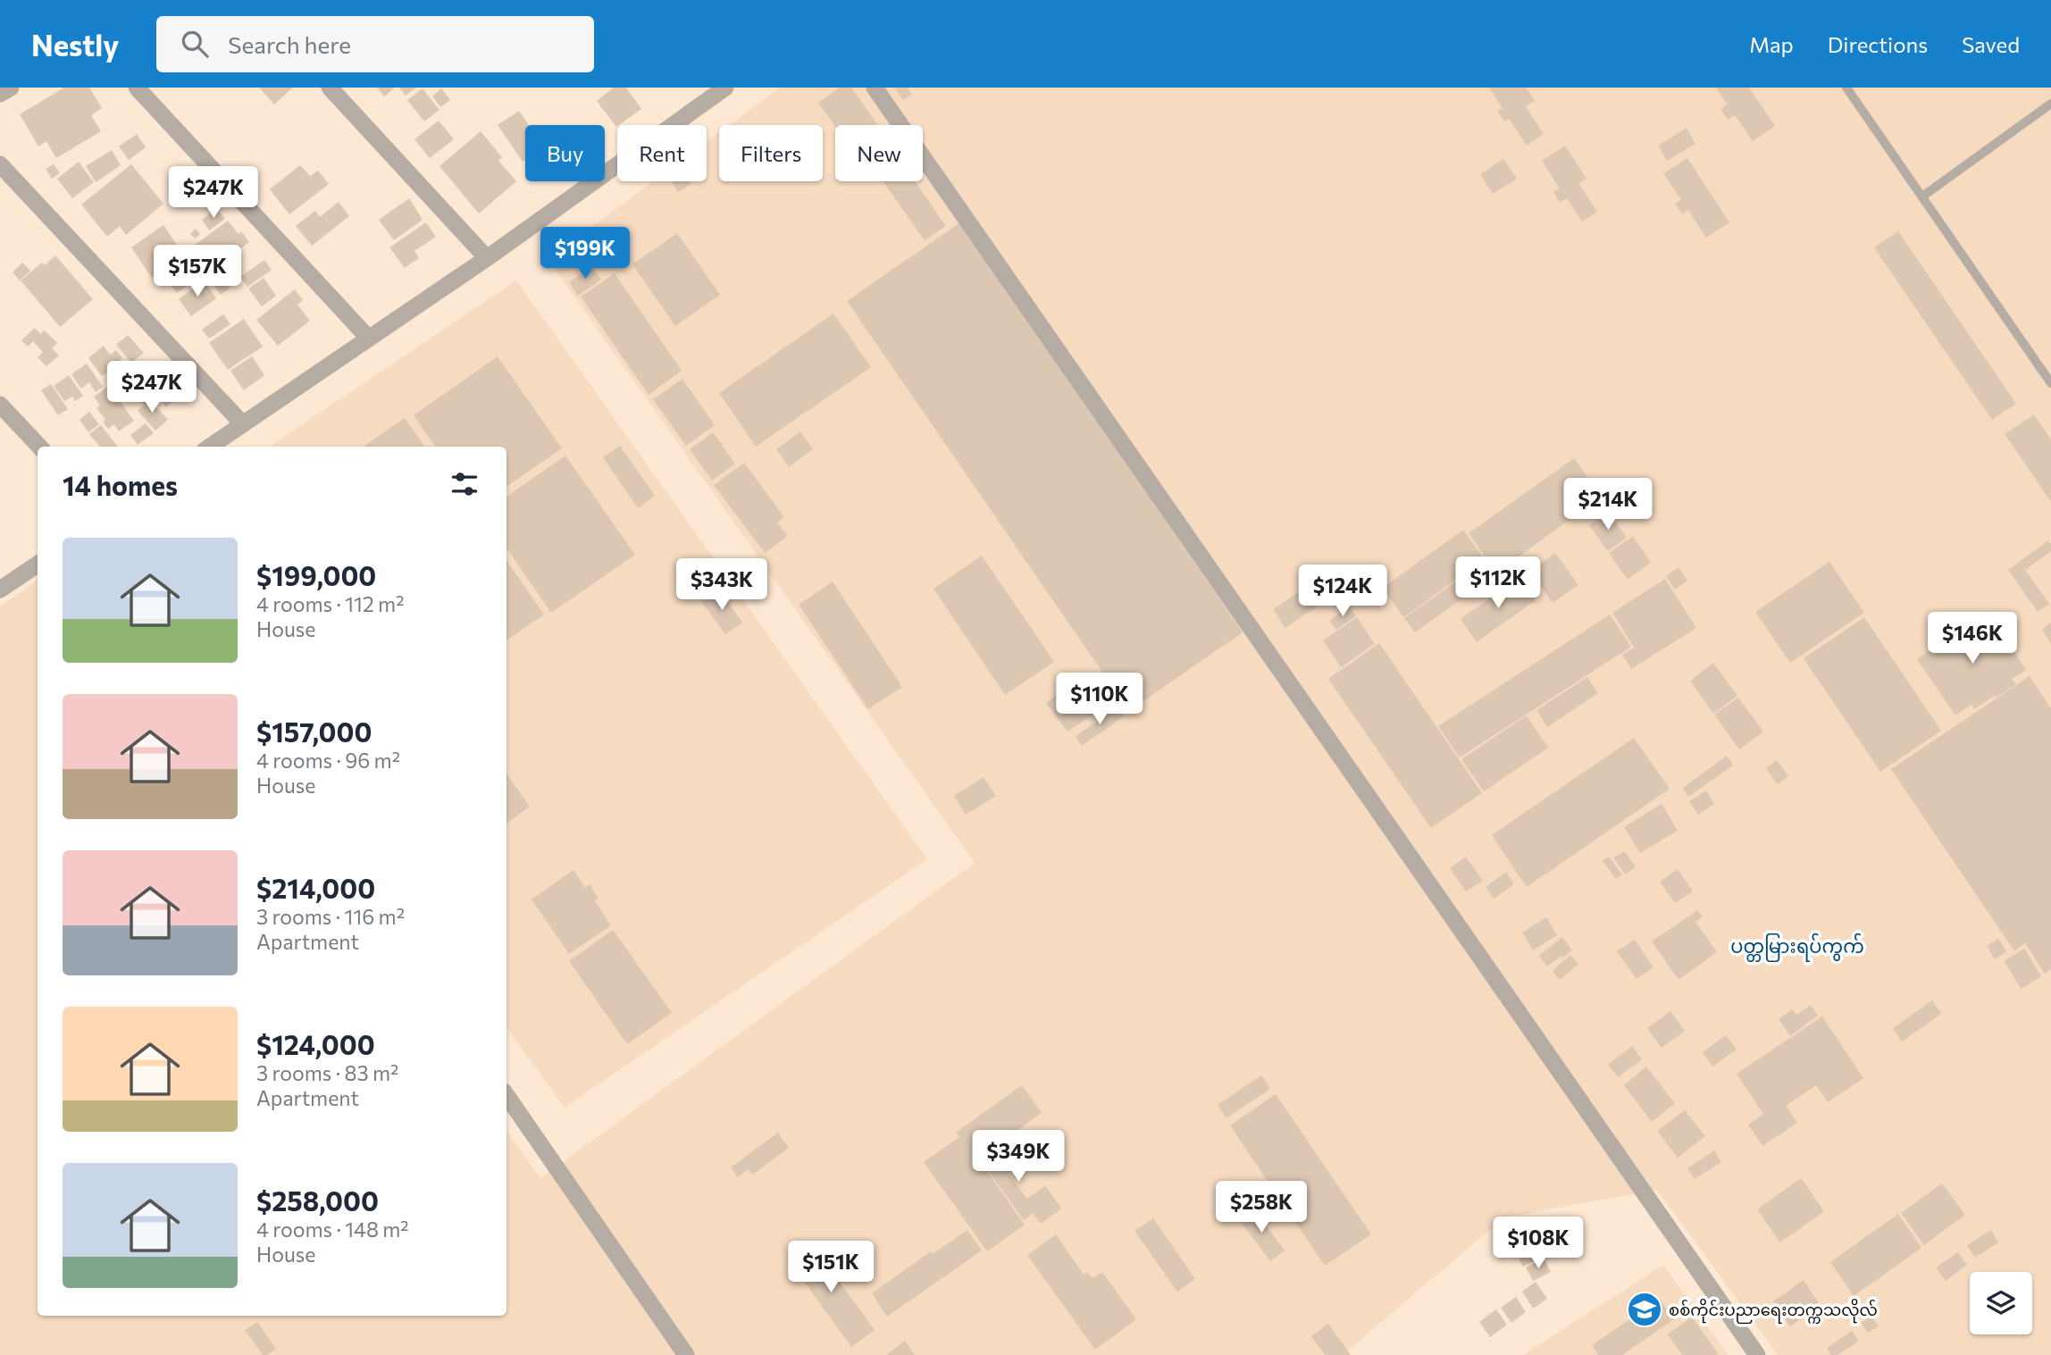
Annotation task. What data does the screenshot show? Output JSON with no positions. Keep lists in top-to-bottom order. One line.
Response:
{"districts":["ပတ္တမြားရပ်ကွက်"],"places":{"school or university":["စစ်ကိုင်းပညာရေးတက္ကသလိုလ်"]},"page":{"header":"Nestly","search":"Search here","nav":["Map","Directions","Saved"],"chip":["Buy","Rent","Filters","New"],"price":["$247K","$199K","$157K","$247K","$214K","$112K","$343K","$124K","$146K","$110K","$349K","$258K","$108K","$151K"],"heading":"14 homes","list":[{"name":"$199,000","note":"4 rooms · 112 m² · House"},{"name":"$157,000","note":"4 rooms · 96 m² · House"},{"name":"$214,000","note":"3 rooms · 116 m² · Apartment"},{"name":"$124,000","note":"3 rooms · 83 m² · Apartment"},{"name":"$258,000","note":"4 rooms · 148 m² · House"}]}}
